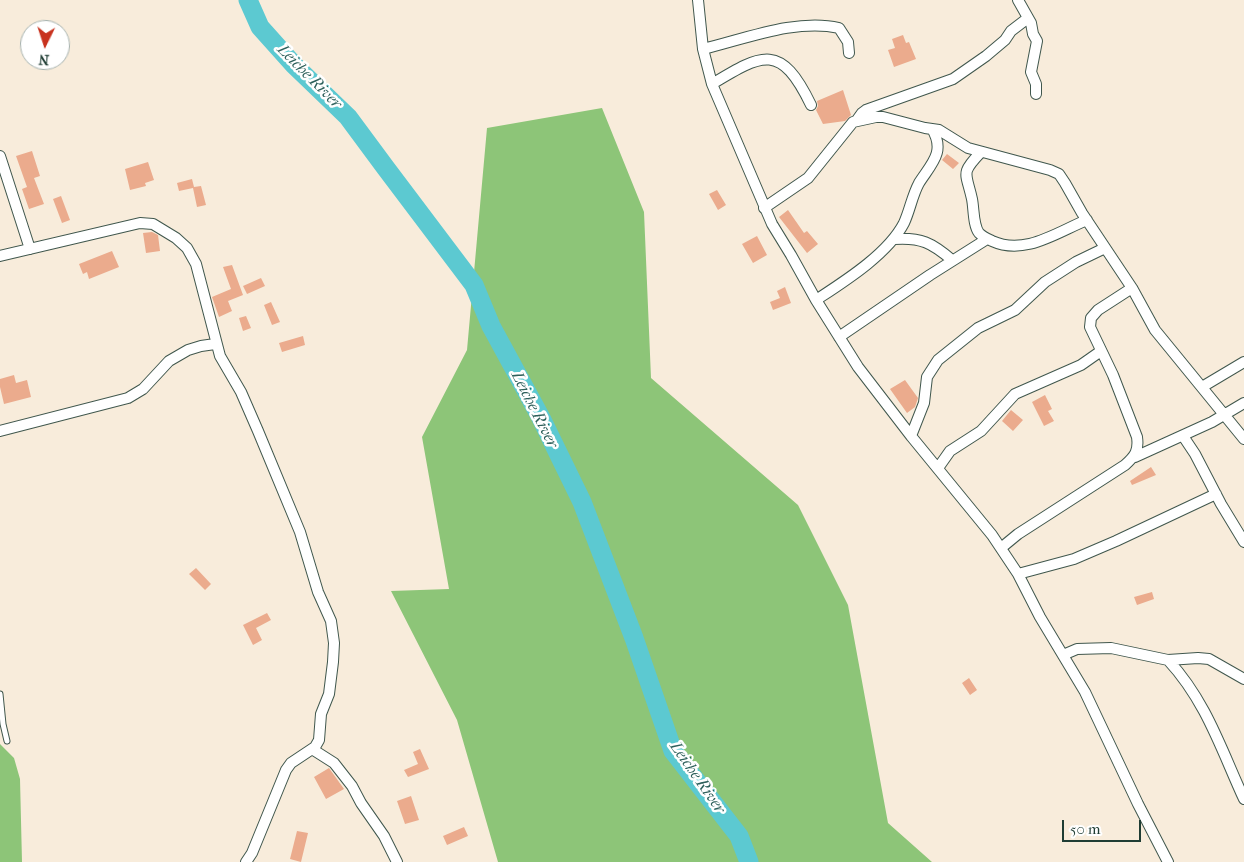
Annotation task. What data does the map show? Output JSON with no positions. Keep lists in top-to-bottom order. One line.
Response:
{"water":["Leiche River"],"scale_bar":"50 m","north":"bottom"}
